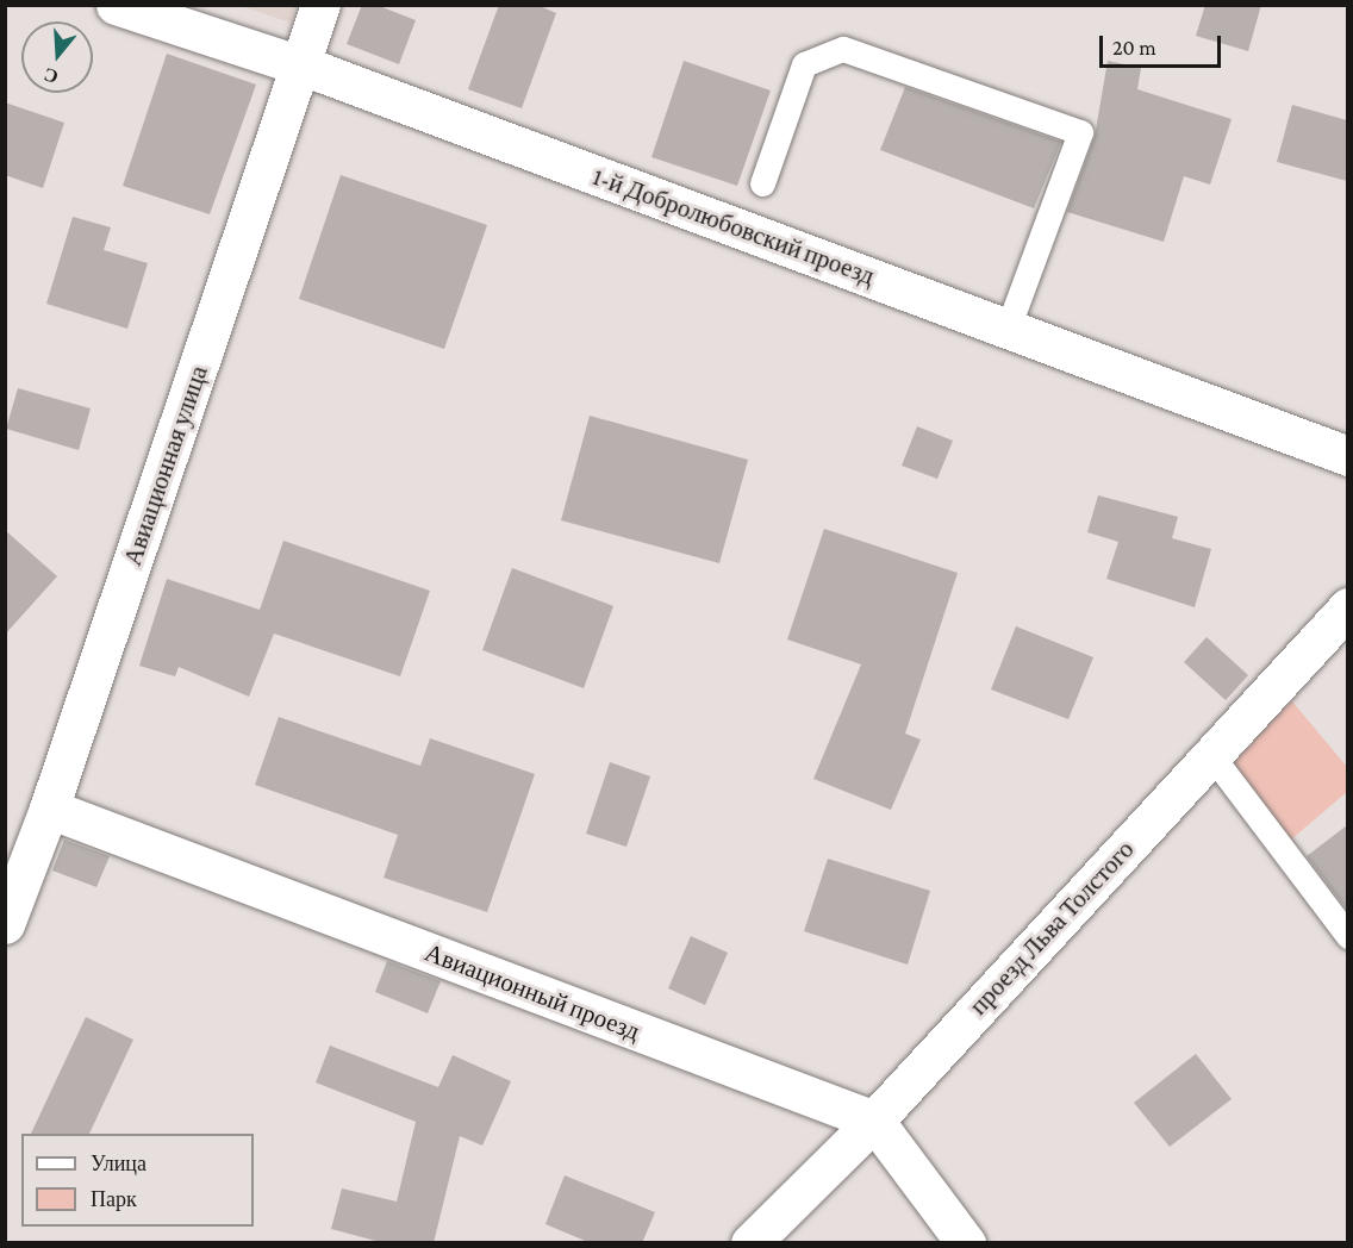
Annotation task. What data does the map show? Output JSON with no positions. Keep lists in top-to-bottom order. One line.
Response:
{"streets":{"street":["1-й Добролюбовский проезд","Авиационная улица","проезд Льва Толстого","Авиационный проезд"]},"crossings":[["1-й Добролюбовский проезд","Авиационная улица"],["Авиационная улица","Авиационный проезд"],["проезд Льва Толстого","Авиационный проезд"]],"legend":["Улица","Парк"],"scale_bar":"20 m","north":"bottom"}
